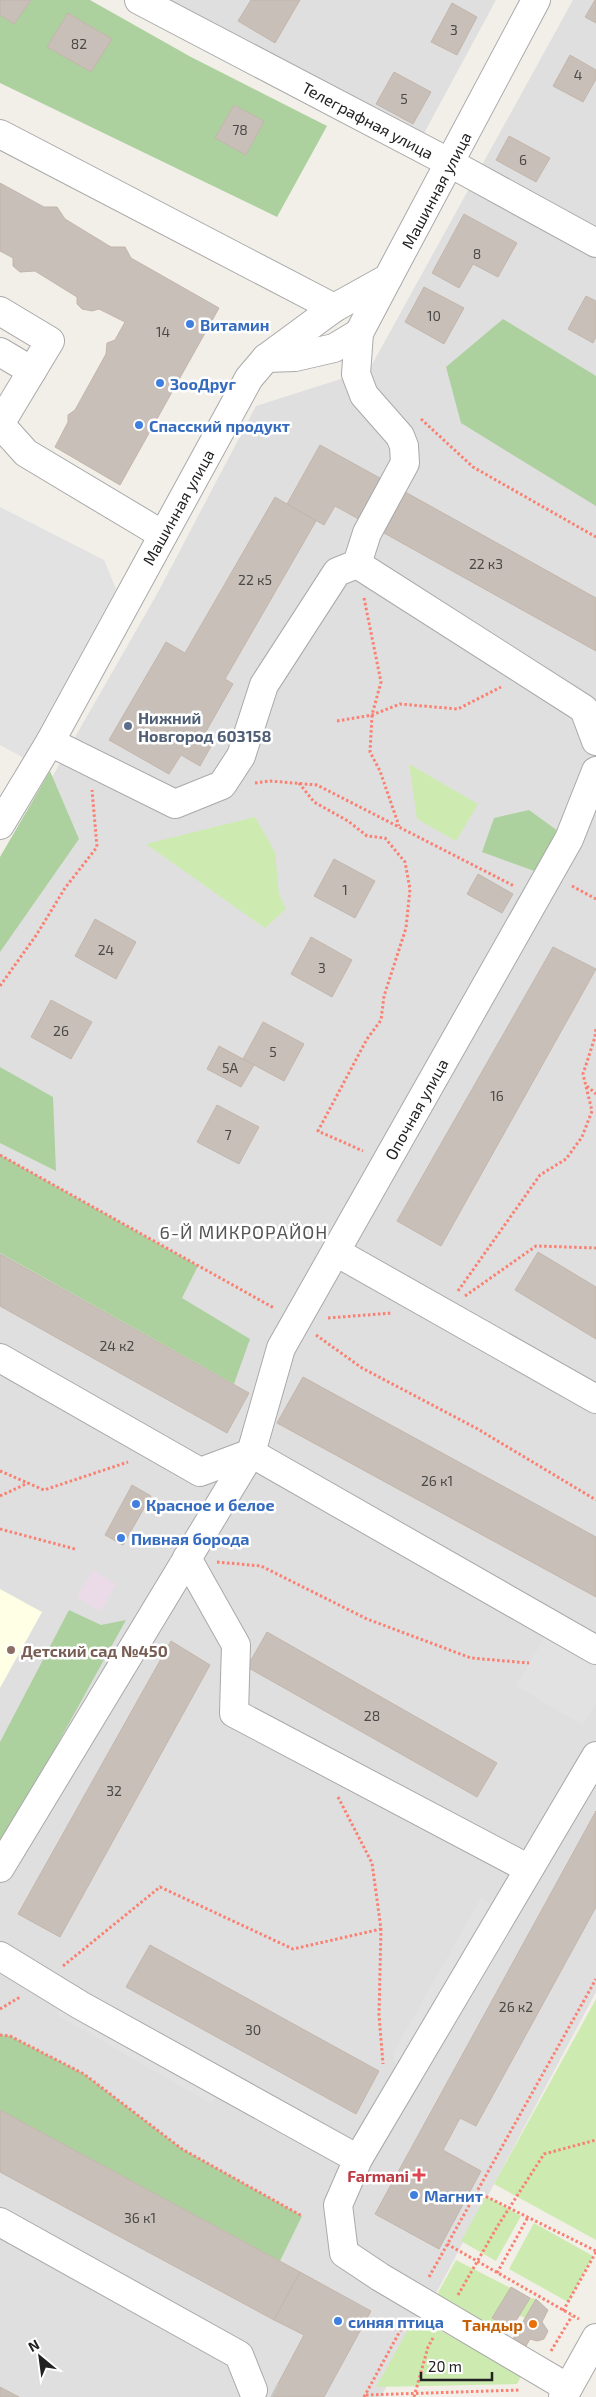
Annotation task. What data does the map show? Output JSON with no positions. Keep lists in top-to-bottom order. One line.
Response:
{"streets":{"street":["Телеграфная улица","Машинная улица","Опочная улица"]},"crossings":[["Телеграфная улица","Машинная улица"]],"districts":["6-Й МИКРОРАЙОН"],"places":{"other":["Витамин","ЗооДруг","Спасский продукт","Нижний Новгород 603158","Красное и белое","Пивная борода","Детский сад №450","Магнит","синяя птица","Тандыр"],"health":["Farmani"]},"house_numbers":["3","82","4","5","78","6","8","10","14","22 к3","22 к5","1","24","3","26","5","5А","16","7","24 к2","26 к1","28","32","26 к2","30","36 к1"],"scale_bar":"20 m","north":"top left"}
